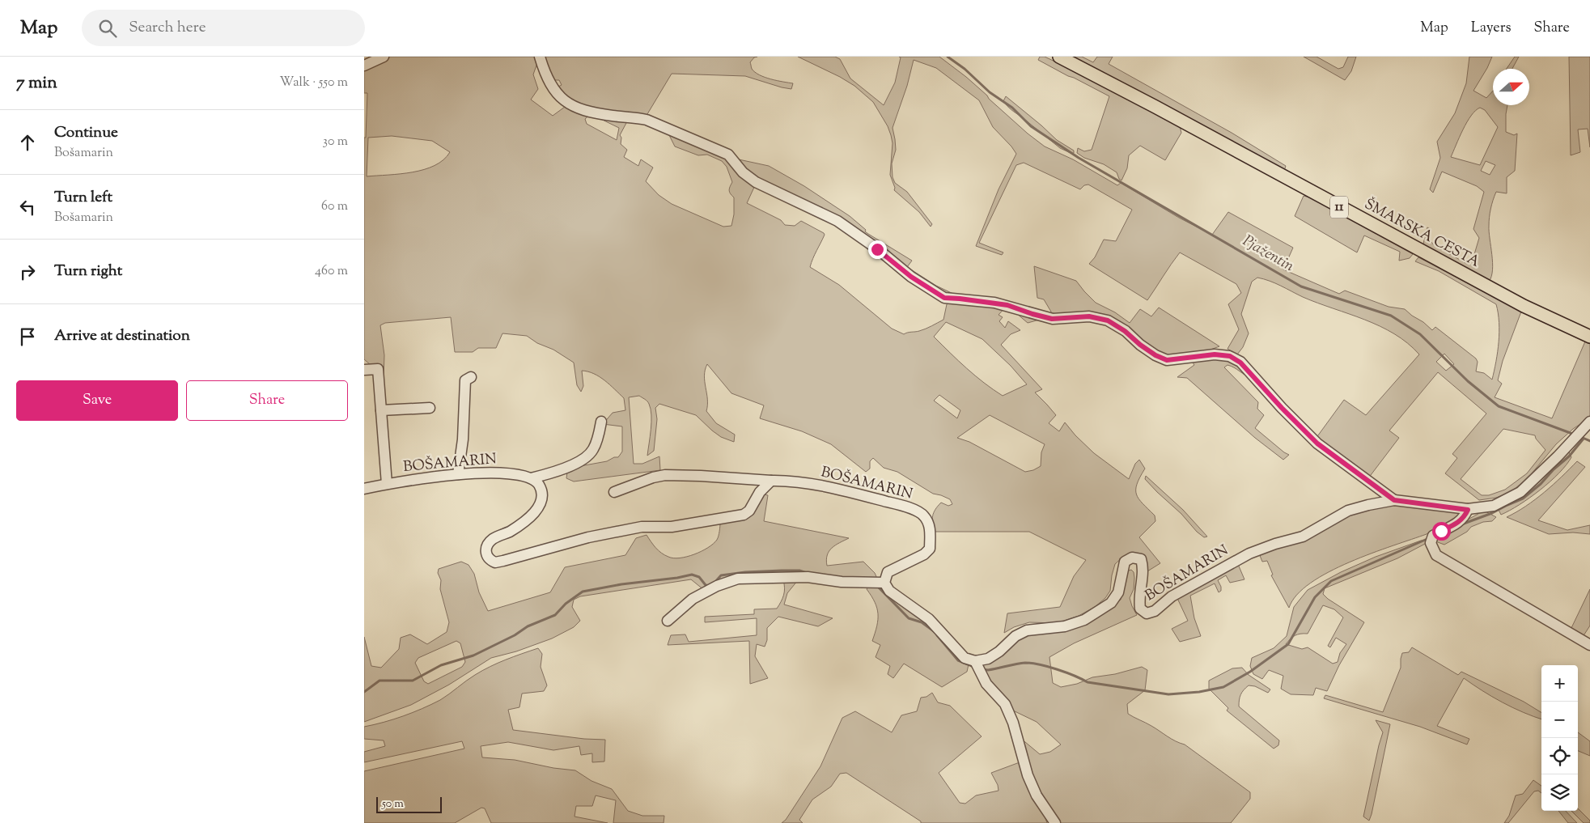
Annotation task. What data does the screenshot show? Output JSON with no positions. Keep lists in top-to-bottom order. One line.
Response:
{"streets":{"main road":["11","ŠMARSKA CESTA"],"street":["BOŠAMARIN"]},"water":["Pjažentin"],"scale_bar":"50 m","north":"right","page":{"header":"Map","search":"Search here","nav":["Map","Layers","Share"],"heading":["7 min","Walk · 550 m"],"list":[["Continue","Bošamarin","30 m"],["Turn left","Bošamarin","60 m"],["Turn right","460 m"],"Arrive at destination"],"buttons":["Save","Share"],"map_buttons":["+","−"],"scale":"50 m"}}
